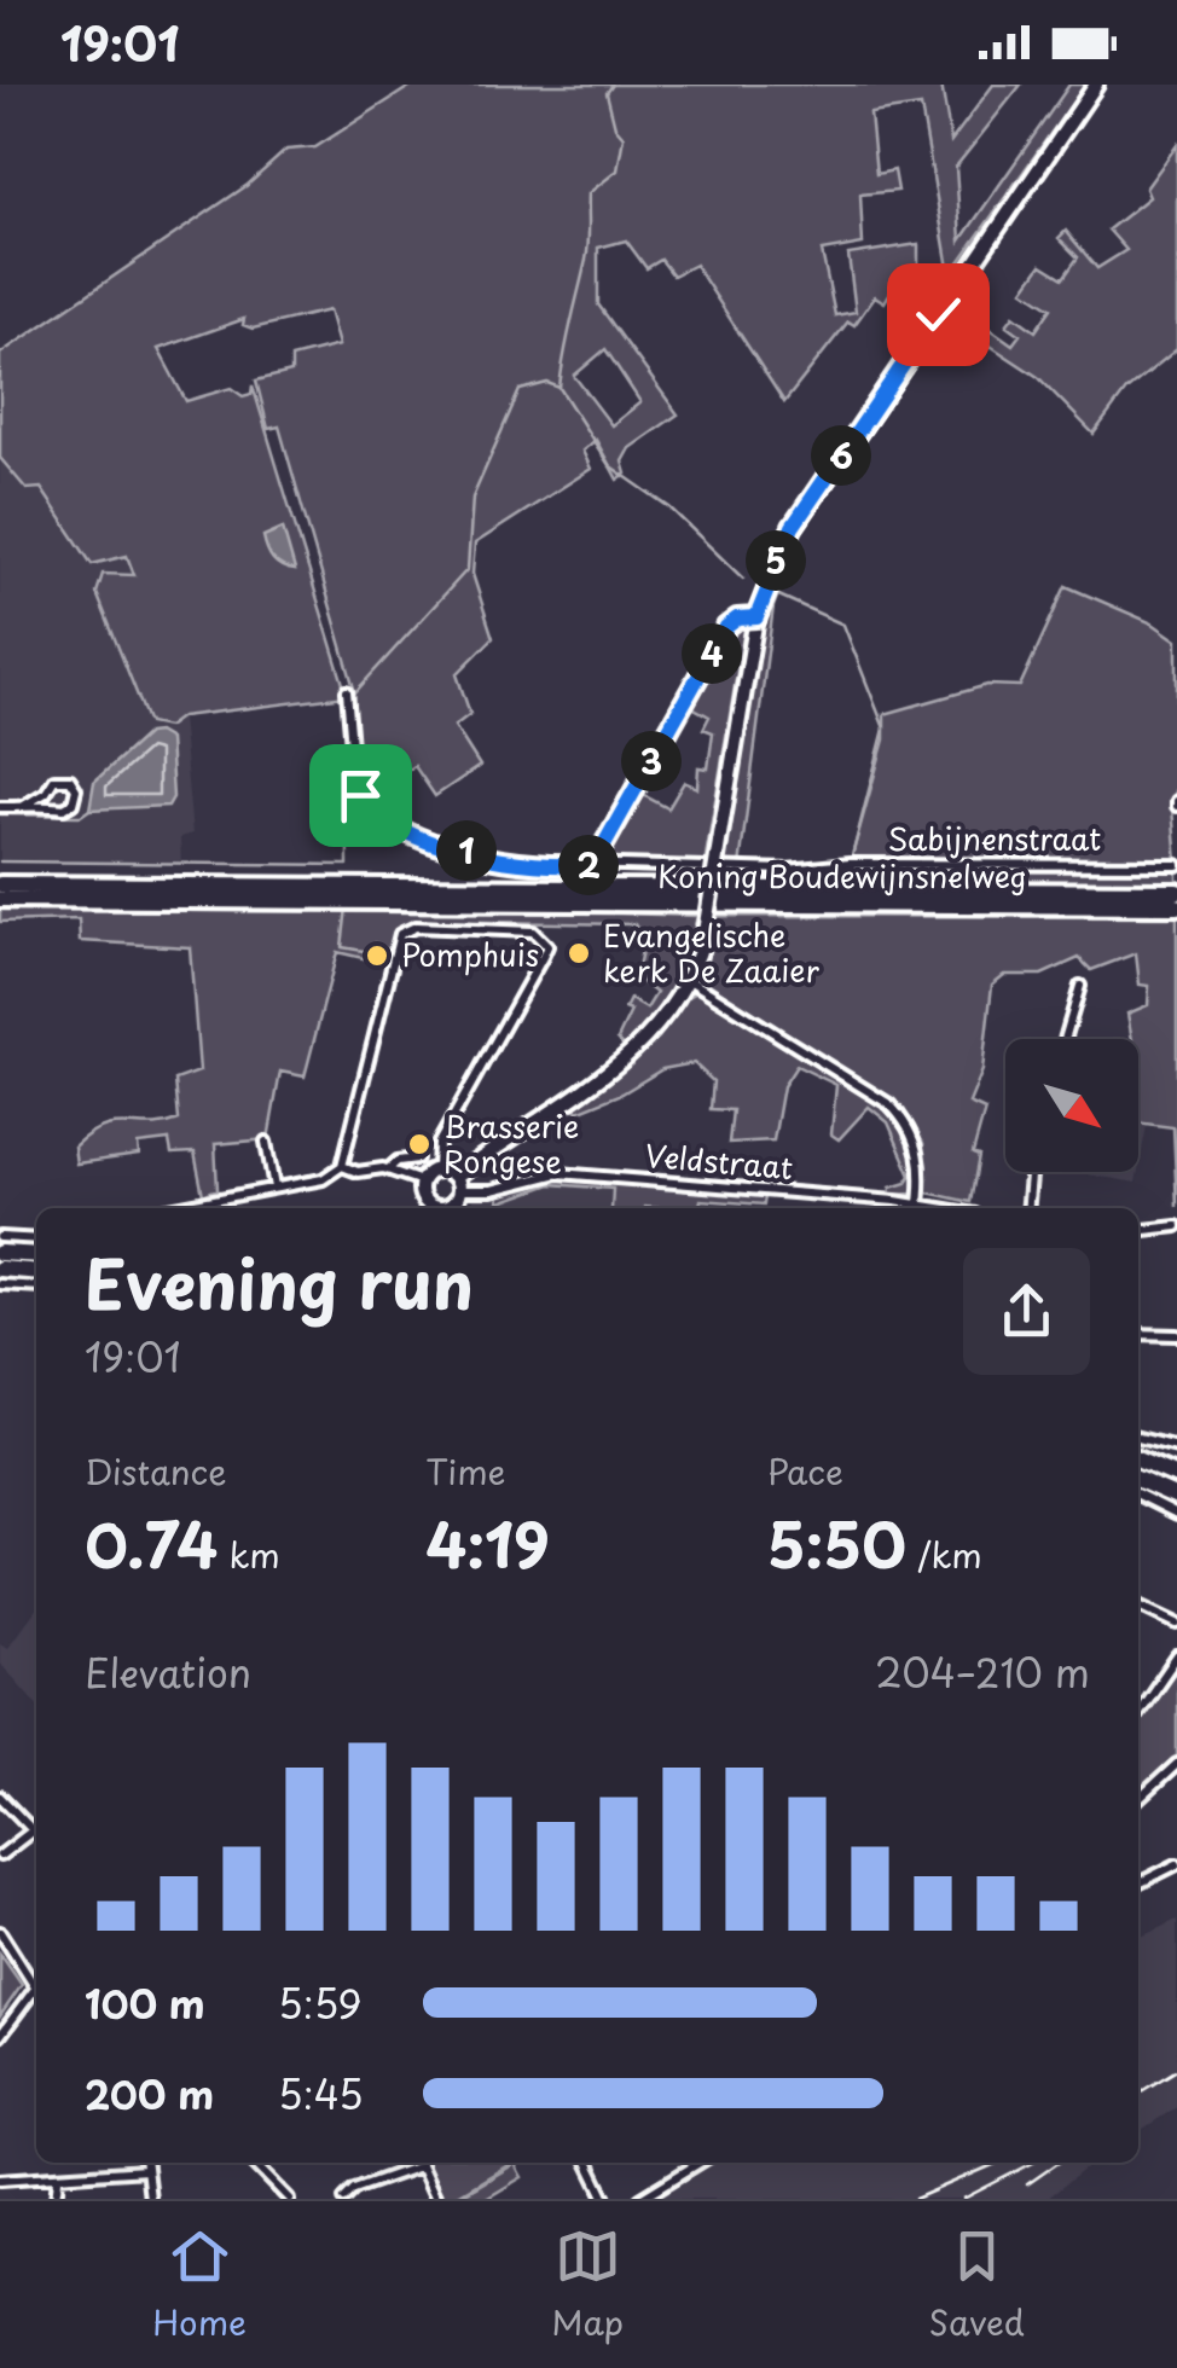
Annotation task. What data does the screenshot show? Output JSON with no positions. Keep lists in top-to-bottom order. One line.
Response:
{"streets":{"highway":["Koning Boudewijnsnelweg"],"street":["Sabijnenstraat","Veldstraat"]},"places":["Evangelische kerk De Zaaier","Pomphuis","Brasserie Rongese"],"north":"bottom right","page":{"status":"19:01","pins":["6","5","4","3","1","2"],"heading":["Evening run","19:01"],"stats":[["Distance","0.74 km"],["Time","4:19"],["Pace","5:50 /km"]],"chart":["Elevation","204–210 m"],"list":[{"name":"100 m","note":"5:59"},{"name":"200 m","note":"5:45"}],"tabs":["Home","Map","Saved"]}}
